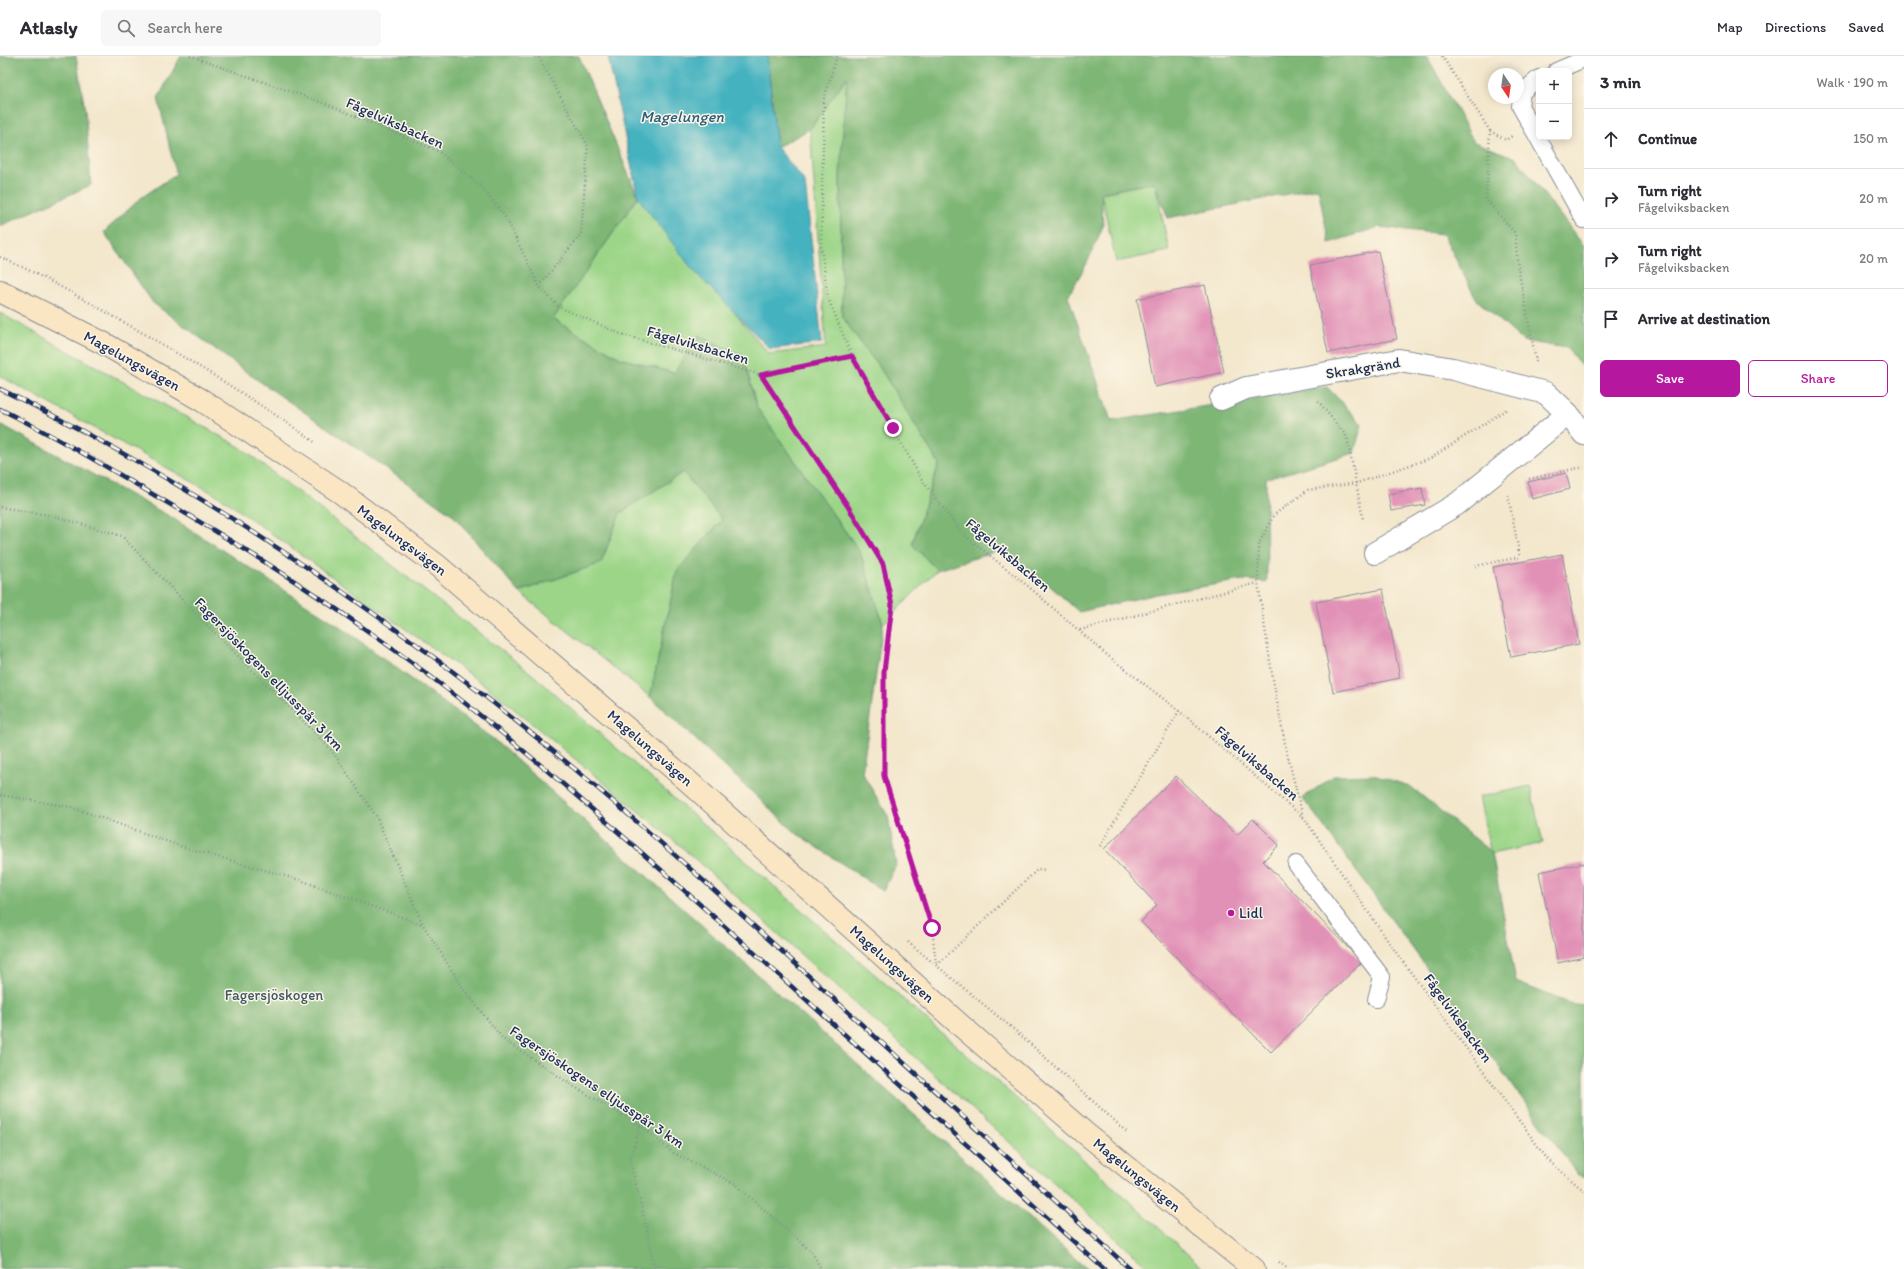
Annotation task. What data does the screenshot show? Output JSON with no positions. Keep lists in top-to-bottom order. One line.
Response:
{"streets":{"main road":["Magelungsvägen"],"street":["Skrakgränd"],"path":["Fågelviksbacken","Fagersjöskogens elljusspår 3 km"]},"water":["Magelungen"],"parks":["Fagersjöskogen"],"places":["Lidl"],"north":"bottom","page":{"header":"Atlasly","search":"Search here","nav":["Map","Directions","Saved"],"heading":["3 min","Walk · 190 m"],"map_buttons":["+","−"],"list":[["Continue","150 m"],["Turn right","Fågelviksbacken","20 m"],["Turn right","Fågelviksbacken","20 m"],"Arrive at destination"],"buttons":["Save","Share"]}}
